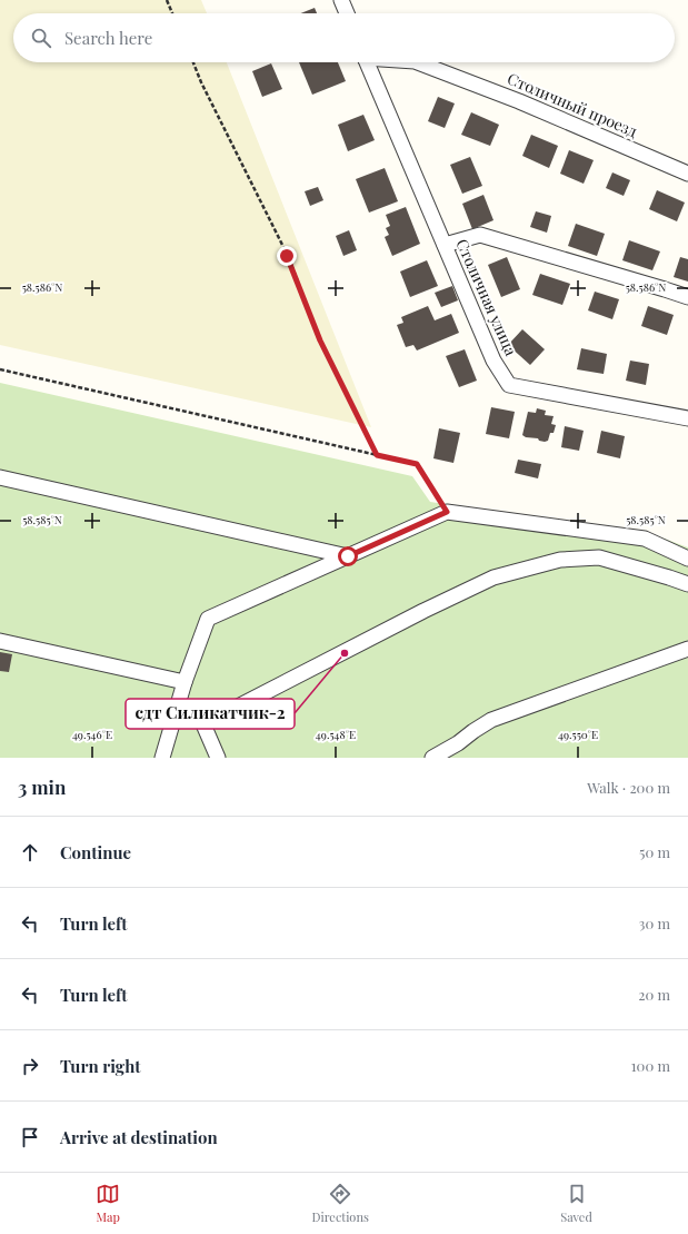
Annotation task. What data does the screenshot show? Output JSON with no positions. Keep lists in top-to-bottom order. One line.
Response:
{"streets":{"street":["Столичный проезд","Столичная улица"]},"places":["сдт Силикатчик-2"],"page":{"search":"Search here","heading":["3 min","Walk · 200 m"],"list":[["Continue","50 m"],["Turn left","30 m"],["Turn left","20 m"],["Turn right","100 m"],"Arrive at destination"],"nav":["Map","Directions","Saved"]},"coordinates":["58.586°N","58.585°N","49.546°E","49.548°E","49.550°E"]}
